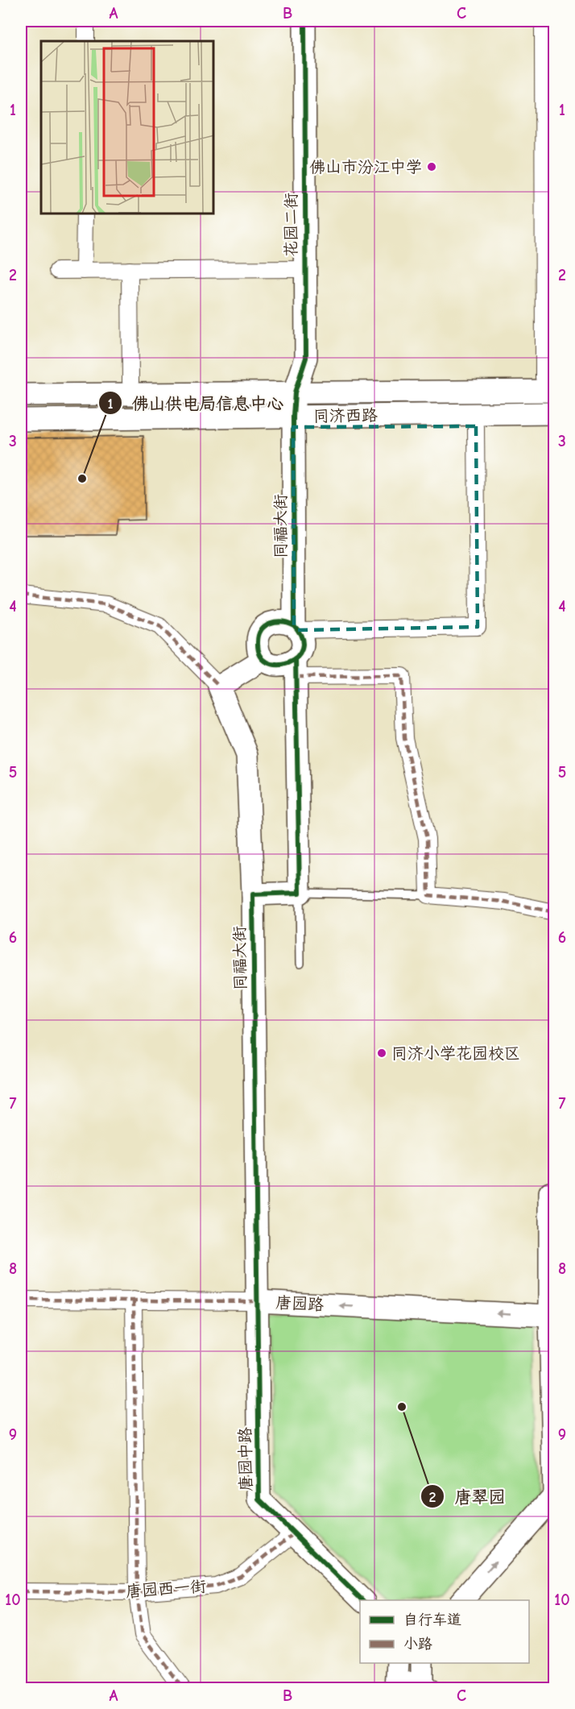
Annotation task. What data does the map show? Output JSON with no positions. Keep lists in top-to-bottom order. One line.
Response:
{"streets":{"street":["花园二街","同济西路","同福大街","唐园路","唐园中路","唐园西一街"]},"crossings":[["花园二街","同济西路"],["花园二街","同福大街"],["同济西路","同福大街"],["同福大街","唐园路"],["同福大街","唐园中路"],["唐园路","唐园中路"],["唐园中路","唐园西一街"]],"one_way":["唐园路"],"places":["佛山市汾江中学","佛山供电局信息中心","同济小学花园校区","唐翠园"],"legend":["自行车道","小路"],"grid":{"columns":["A","B","C"],"rows":["1","2","3","4","5","6","7","8","9","10"]}}
